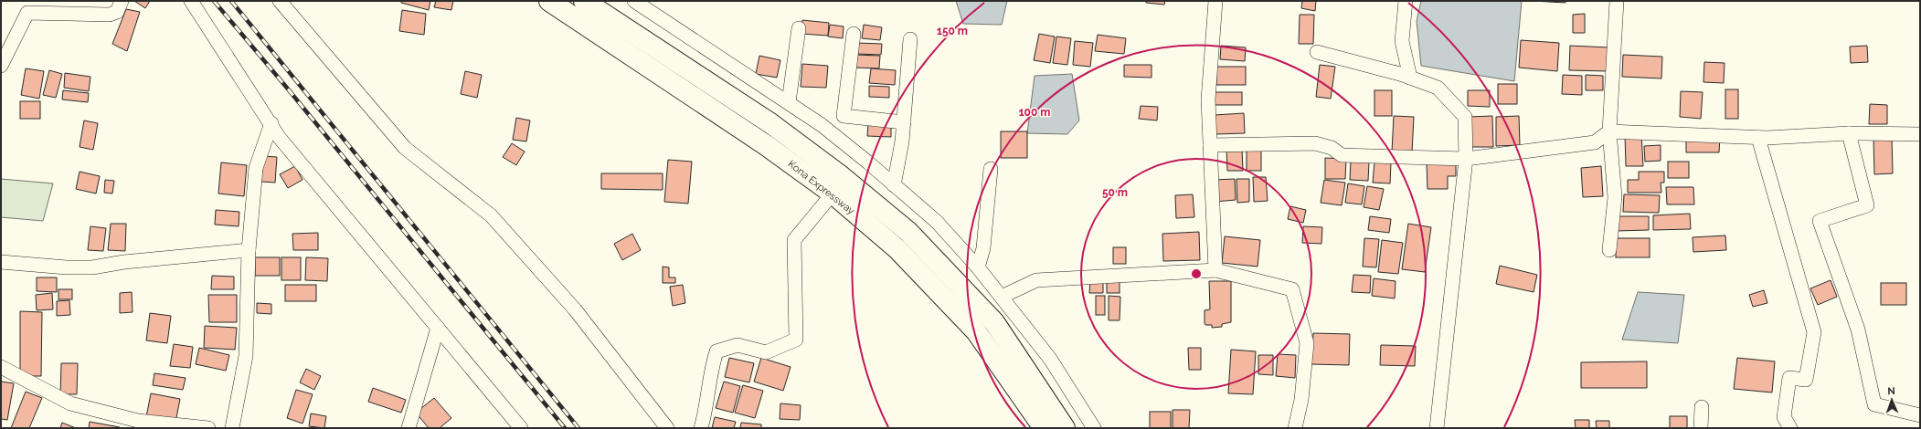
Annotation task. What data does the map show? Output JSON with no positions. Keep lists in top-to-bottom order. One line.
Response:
{"streets":{"highway":["Kona Expressway"]},"north":"top","rings":["150 m","100 m","50 m"]}
